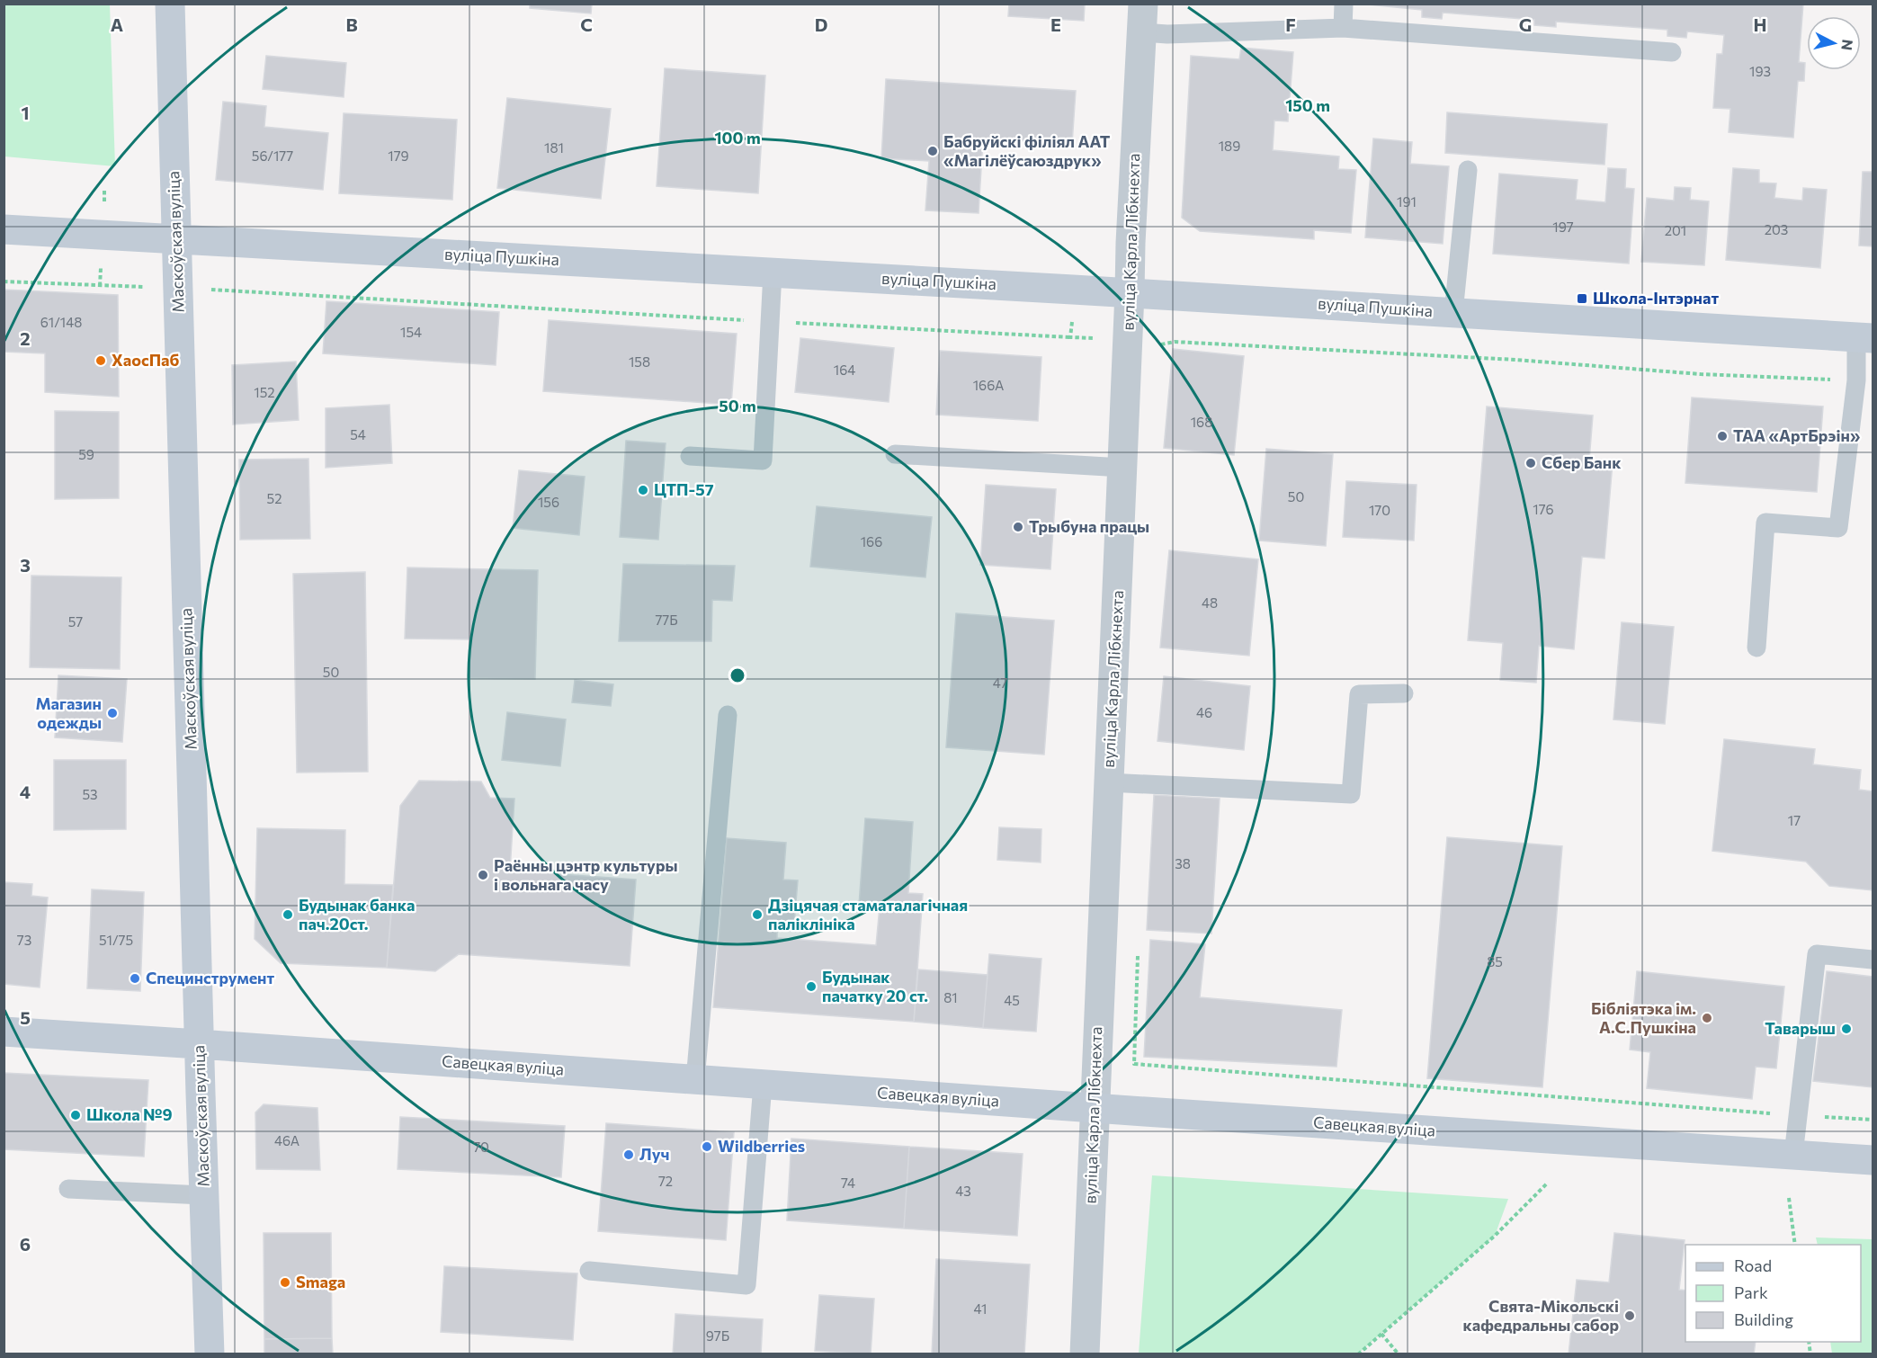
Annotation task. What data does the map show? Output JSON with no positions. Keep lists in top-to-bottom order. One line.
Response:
{"streets":{"street":["Маскоўская вуліца","вуліца Карла Лібкнехта","вуліца Пушкіна","Савецкая вуліца"]},"crossings":[["Маскоўская вуліца","вуліца Пушкіна"],["Маскоўская вуліца","Савецкая вуліца"],["вуліца Карла Лібкнехта","вуліца Пушкіна"],["вуліца Карла Лібкнехта","Савецкая вуліца"]],"places":{"other":["Бабруйскі філіял ААТ «Магілёўсаюздрук»","ХаосПаб","ТАА «АртБрэін»","Сбер Банк","ЦТП-57","Трыбуна працы","Магазин одежды","Раённы цэнтр культуры і вольнага часу","Будынак банка пач.20ст.","Дзіцячая стаматалагічная паліклініка","Специнструмент","Будынак пачатку 20 ст.","Бібліятэка ім. А.С.Пушкіна","Таварыш","Школа №9","Wildberries","Луч","Smaga","Свята-Мікольскі кафедральны сабор"],"transit":["Школа-Інтэрнат"]},"house_numbers":["193","189","181","56/177","179","191","197","203","201","61/148","154","158","164","166А","152","168","54","59","50","52","156","176","170","166","48","77Б","57","50","47","46","53","17","38","73","51/75","85","81","45","46А","70","72","74","43","41","97Б"],"legend":["Road","Park","Building"],"north":"right","grid":{"columns":["A","B","C","D","E","F","G","H"],"rows":["1","2","3","4","5","6"]},"rings":["150 m","100 m","50 m"]}
